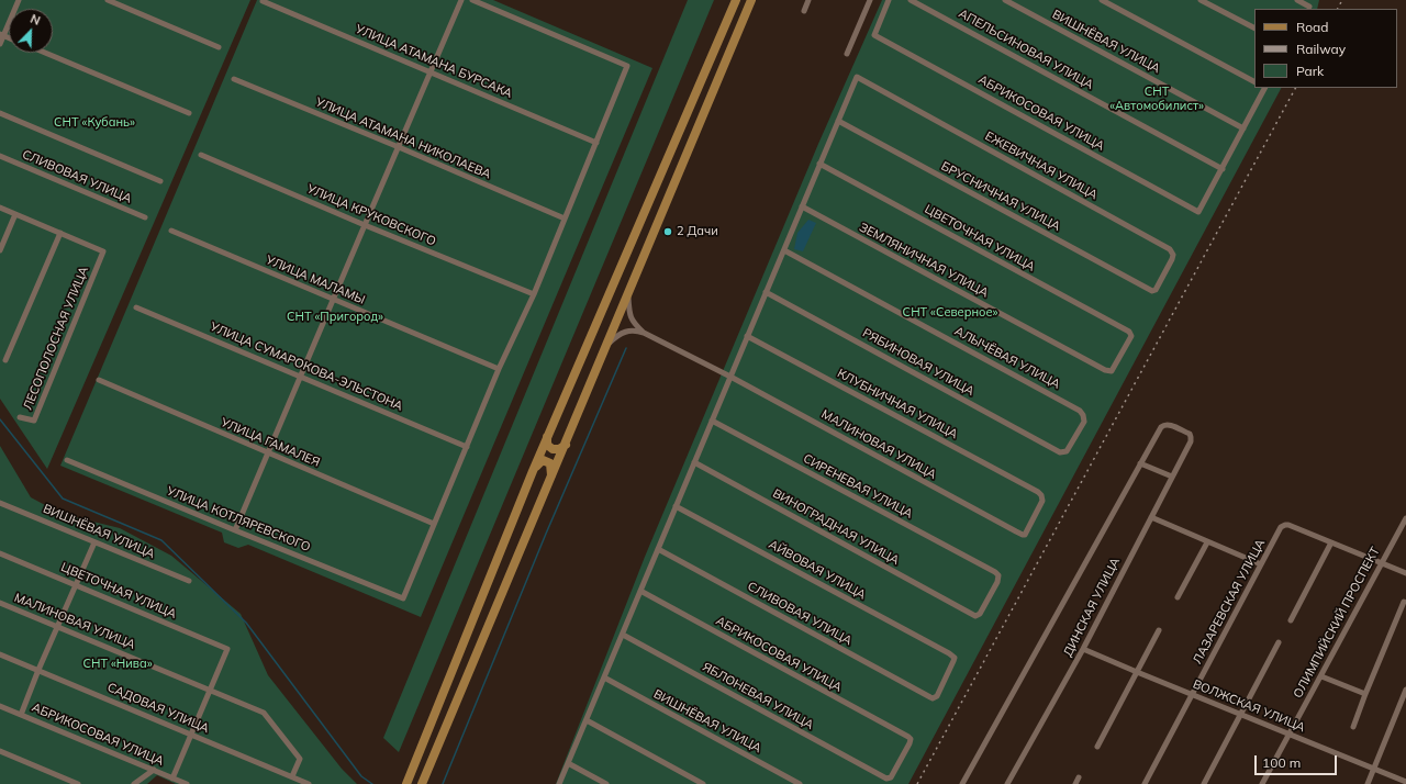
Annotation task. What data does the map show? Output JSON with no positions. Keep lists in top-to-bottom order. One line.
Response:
{"streets":{"street":["ВИШНЁВАЯ УЛИЦА","АПЕЛЬСИНОВАЯ УЛИЦА","УЛИЦА АТАМАНА БУРСАКА","АБРИКОСОВАЯ УЛИЦА","УЛИЦА АТАМАНА НИКОЛАЕВА","ЕЖЕВИЧНАЯ УЛИЦА","СЛИВОВАЯ УЛИЦА","БРУСНИЧНАЯ УЛИЦА","УЛИЦА КРУКОВСКОГО","ЦВЕТОЧНАЯ УЛИЦА","ЗЕМЛЯНИЧНАЯ УЛИЦА","УЛИЦА МАЛАМЫ","ЛЕСОПОЛОСНАЯ УЛИЦА","АЛЫЧЁВАЯ УЛИЦА","РЯБИНОВАЯ УЛИЦА","УЛИЦА СУМАРОКОВА-ЭЛЬСТОНА","КЛУБНИЧНАЯ УЛИЦА","УЛИЦА ГАМАЛЕЯ","МАЛИНОВАЯ УЛИЦА","СИРЕНЕВАЯ УЛИЦА","УЛИЦА КОТЛЯРЕВСКОГО","ВИНОГРАДНАЯ УЛИЦА","АЙВОВАЯ УЛИЦА","ЛАЗАРЕВСКАЯ УЛИЦА","ДИНСКАЯ УЛИЦА","ОЛИМПИЙСКИЙ ПРОСПЕКТ","ЯБЛОНЕВАЯ УЛИЦА","ВОЛЖСКАЯ УЛИЦА","САДОВАЯ УЛИЦА"]},"crossings":[["АПЕЛЬСИНОВАЯ УЛИЦА","АБРИКОСОВАЯ УЛИЦА"],["АБРИКОСОВАЯ УЛИЦА","ЯБЛОНЕВАЯ УЛИЦА"],["ЕЖЕВИЧНАЯ УЛИЦА","БРУСНИЧНАЯ УЛИЦА"],["СЛИВОВАЯ УЛИЦА","АЙВОВАЯ УЛИЦА"],["ЦВЕТОЧНАЯ УЛИЦА","ЗЕМЛЯНИЧНАЯ УЛИЦА"],["ЦВЕТОЧНАЯ УЛИЦА","МАЛИНОВАЯ УЛИЦА"],["АЛЫЧЁВАЯ УЛИЦА","РЯБИНОВАЯ УЛИЦА"],["КЛУБНИЧНАЯ УЛИЦА","МАЛИНОВАЯ УЛИЦА"],["УЛИЦА ГАМАЛЕЯ","УЛИЦА КОТЛЯРЕВСКОГО"],["МАЛИНОВАЯ УЛИЦА","САДОВАЯ УЛИЦА"],["СИРЕНЕВАЯ УЛИЦА","ВИНОГРАДНАЯ УЛИЦА"],["ЛАЗАРЕВСКАЯ УЛИЦА","ВОЛЖСКАЯ УЛИЦА"],["ДИНСКАЯ УЛИЦА","ВОЛЖСКАЯ УЛИЦА"],["ОЛИМПИЙСКИЙ ПРОСПЕКТ","ВОЛЖСКАЯ УЛИЦА"]],"parks":["СНТ «Автомобилист»","СНТ «Кубань»","СНТ «Северное»","СНТ «Пригород»","СНТ «Нива»"],"places":["2 Дачи"],"legend":["Road","Railway","Park"],"scale_bar":"100 m","north":"top right"}
